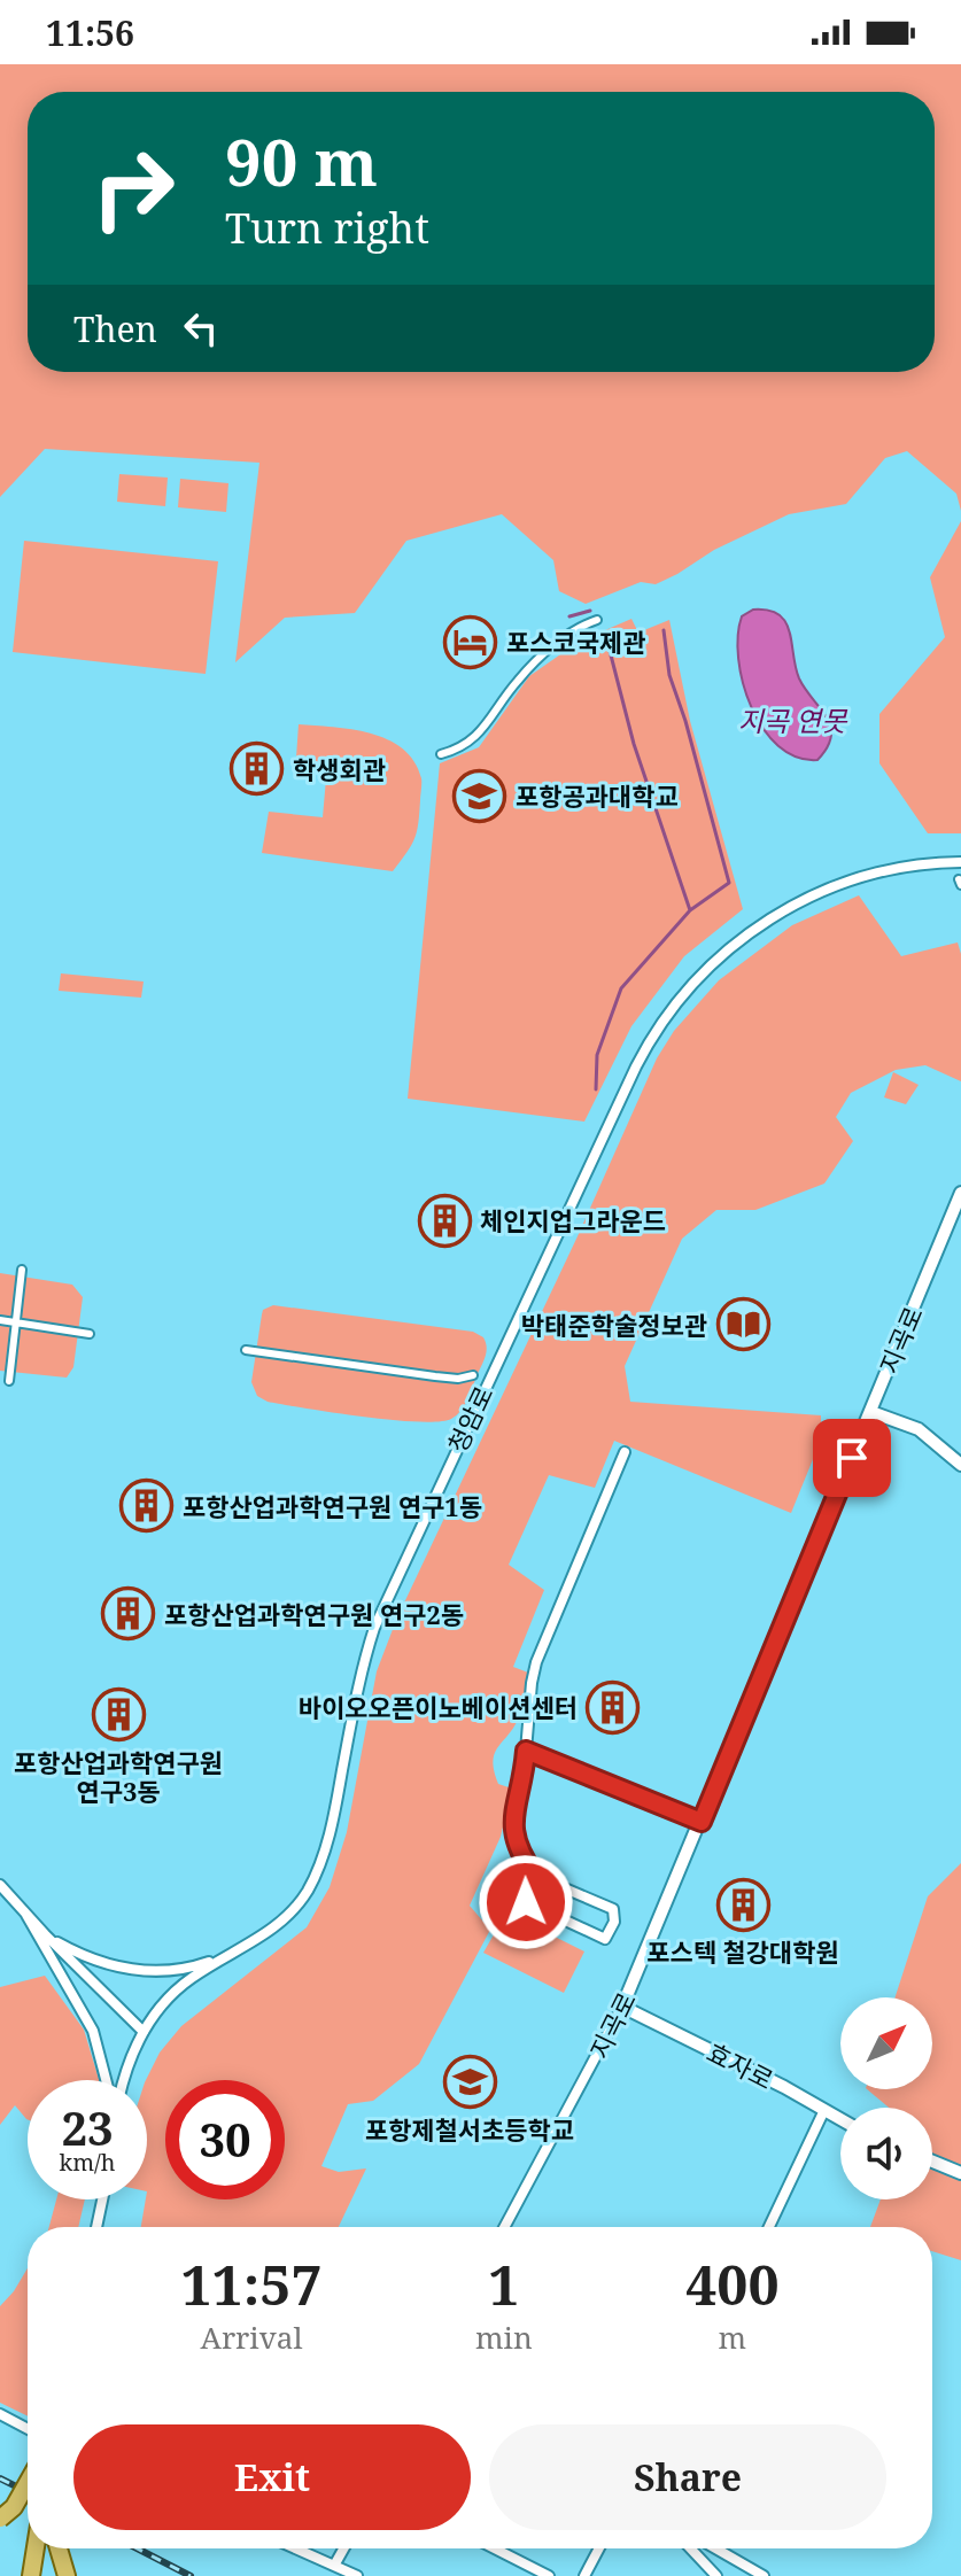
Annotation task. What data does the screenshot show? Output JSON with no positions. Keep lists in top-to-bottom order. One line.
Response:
{"streets":{"street":["지곡로","청암로","효자로"]},"crossings":[["지곡로","효자로"]],"water":["지곡 연못"],"places":{"hotel":["포스코국제관"],"building":["학생회관","체인지업그라운드","포항산업과학연구원 연구1동","포항산업과학연구원 연구2동","바이오오픈이노베이션센터","포항산업과학연구원 연구3동","포스텍 철강대학원"],"school or university":["포항공과대학교","포항제철서초등학교"],"library":["박태준학술정보관"]},"north":"top right","page":{"status":"11:56","turn":["90 m","Turn right"],"then":"Then","speed":"23 km/h","limit":"30","eta":["11:57","Arrival","1","min","400","m"],"buttons":["Exit","Share"]}}
